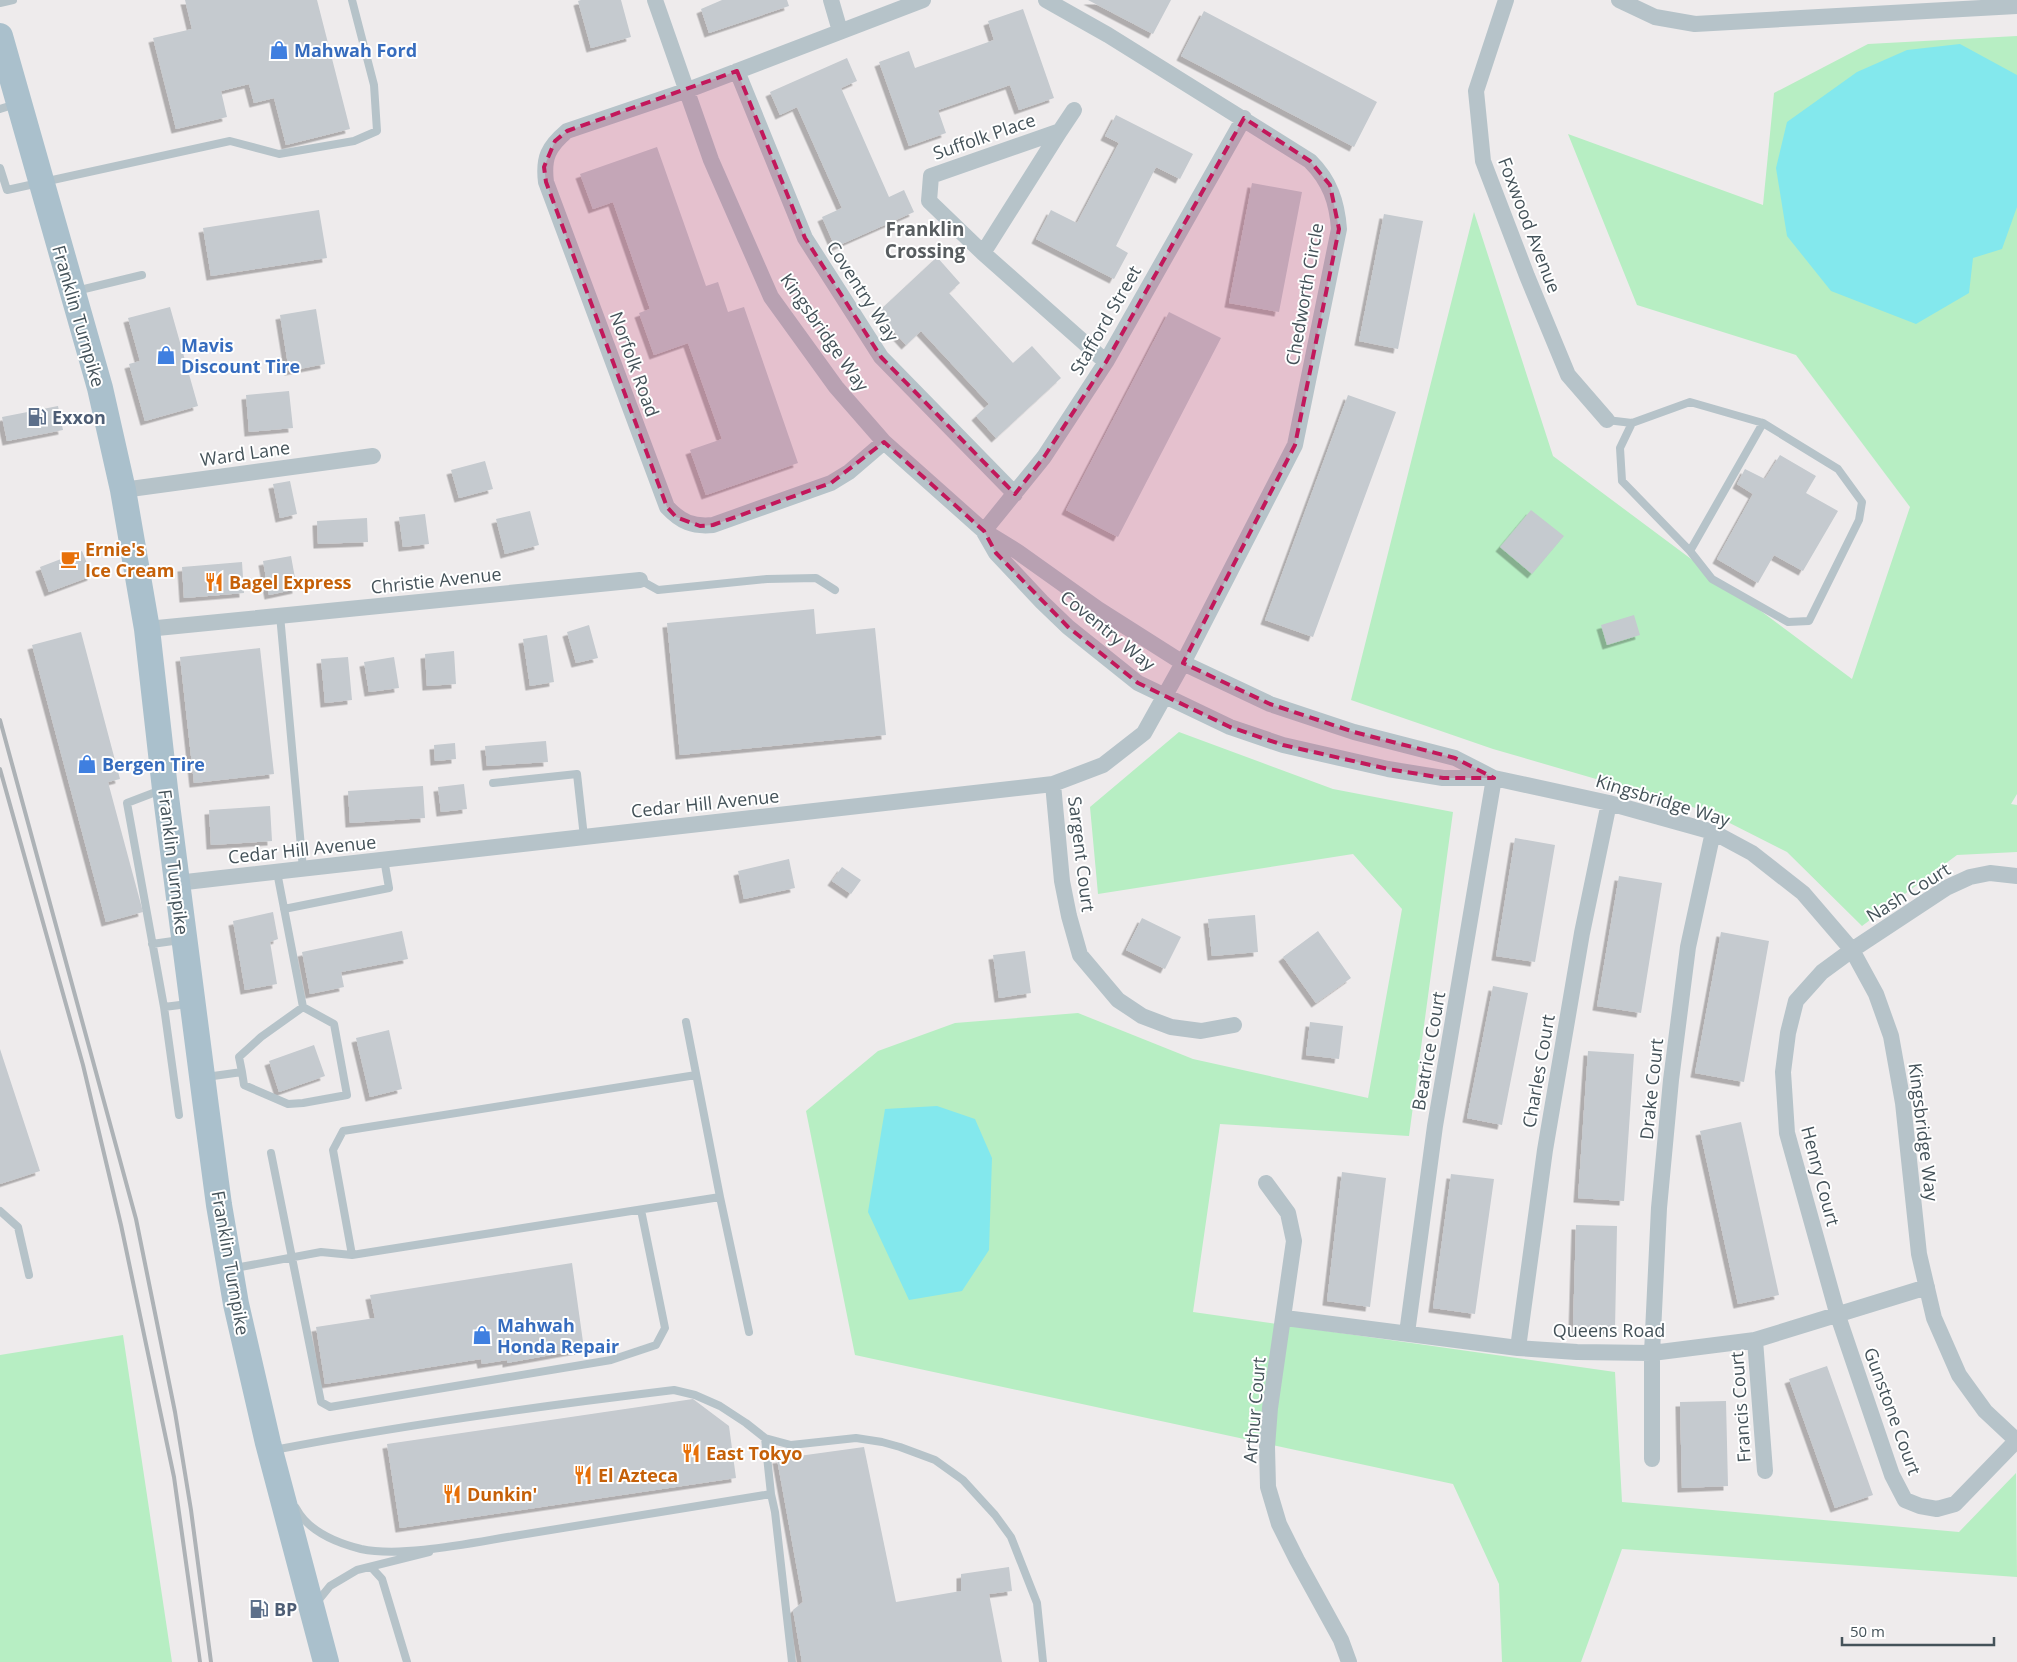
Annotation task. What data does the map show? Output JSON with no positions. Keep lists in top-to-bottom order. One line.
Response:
{"streets":{"main road":["Franklin Turnpike"],"street":["Suffolk Place","Foxwood Avenue","Coventry Way","Chedworth Circle","Stafford Street","Kingsbridge Way","Norfolk Road","Ward Lane","Christie Avenue","Cedar Hill Avenue","Sargent Court","Nash Court","Beatrice Court","Charles Court","Drake Court","Henry Court","Queens Road","Francis Court","Arthur Court","Gunstone Court"]},"crossings":[["Suffolk Place","Stafford Street"],["Coventry Way","Chedworth Circle"],["Coventry Way","Stafford Street"],["Coventry Way","Kingsbridge Way"],["Coventry Way","Cedar Hill Avenue"],["Coventry Way","Beatrice Court"],["Chedworth Circle","Stafford Street"],["Chedworth Circle","Kingsbridge Way"],["Chedworth Circle","Cedar Hill Avenue"],["Franklin Turnpike","Ward Lane"],["Franklin Turnpike","Christie Avenue"],["Franklin Turnpike","Cedar Hill Avenue"],["Stafford Street","Kingsbridge Way"],["Kingsbridge Way","Norfolk Road"],["Kingsbridge Way","Cedar Hill Avenue"],["Kingsbridge Way","Nash Court"],["Kingsbridge Way","Beatrice Court"],["Kingsbridge Way","Charles Court"],["Kingsbridge Way","Drake Court"],["Kingsbridge Way","Henry Court"],["Kingsbridge Way","Queens Road"],["Kingsbridge Way","Gunstone Court"],["Cedar Hill Avenue","Sargent Court"],["Nash Court","Henry Court"],["Beatrice Court","Queens Road"],["Charles Court","Queens Road"],["Drake Court","Queens Road"],["Henry Court","Queens Road"],["Henry Court","Gunstone Court"],["Queens Road","Francis Court"],["Queens Road","Arthur Court"],["Queens Road","Gunstone Court"]],"districts":["Franklin Crossing"],"places":{"shop":["Mahwah Ford","Mavis Discount Tire","Bergen Tire","Mahwah Honda Repair"],"fuel station":["Exxon","BP"],"cafe":["Ernie's Ice Cream"],"restaurant":["Bagel Express","East Tokyo","El Azteca","Dunkin'"]},"scale_bar":"50 m"}
